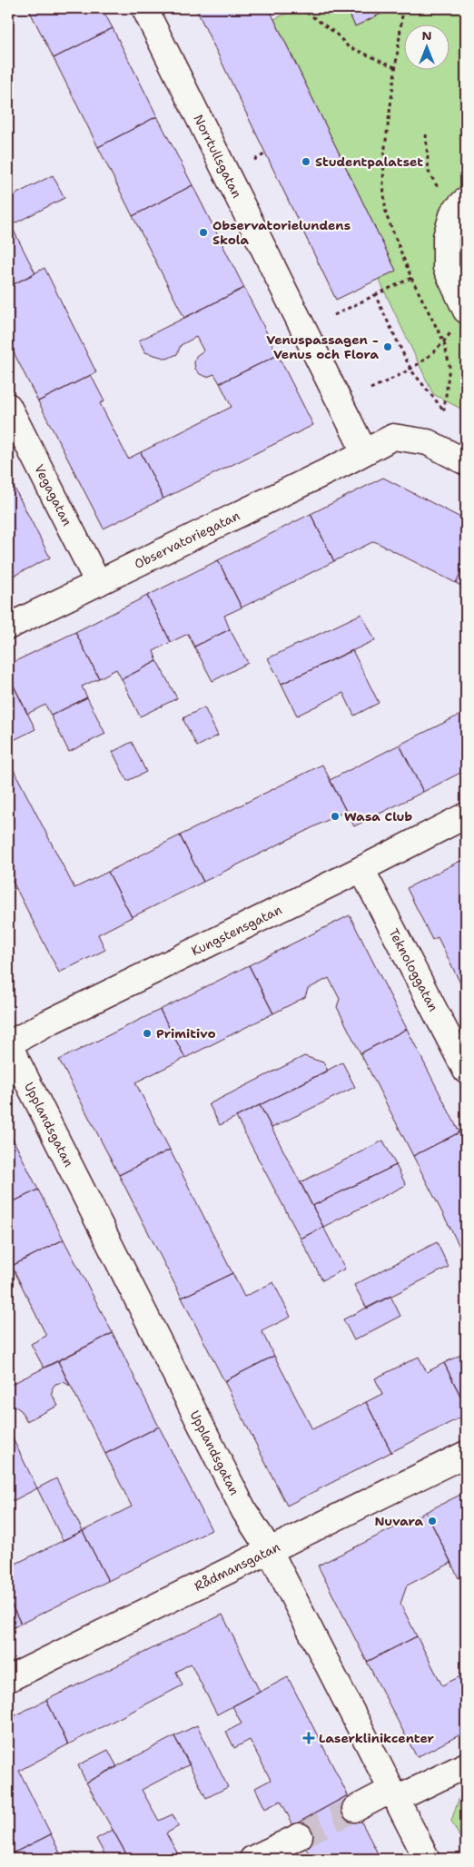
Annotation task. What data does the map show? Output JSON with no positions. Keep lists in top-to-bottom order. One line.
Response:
{"streets":{"street":["Norrtullsgatan","Vegagatan","Observatoriegatan","Kungstensgatan","Teknologgatan","Upplandsgatan","Rådmansgatan"]},"crossings":[["Norrtullsgatan","Observatoriegatan"],["Vegagatan","Observatoriegatan"],["Kungstensgatan","Teknologgatan"],["Kungstensgatan","Upplandsgatan"],["Upplandsgatan","Rådmansgatan"]],"places":{"other":["Studentpalatset","Observatorielundens Skola","Venuspassagen - Venus och Flora","Wasa Club","Primitivo","Nuvara"],"health":["Laserklinikcenter"]},"north":"top"}
